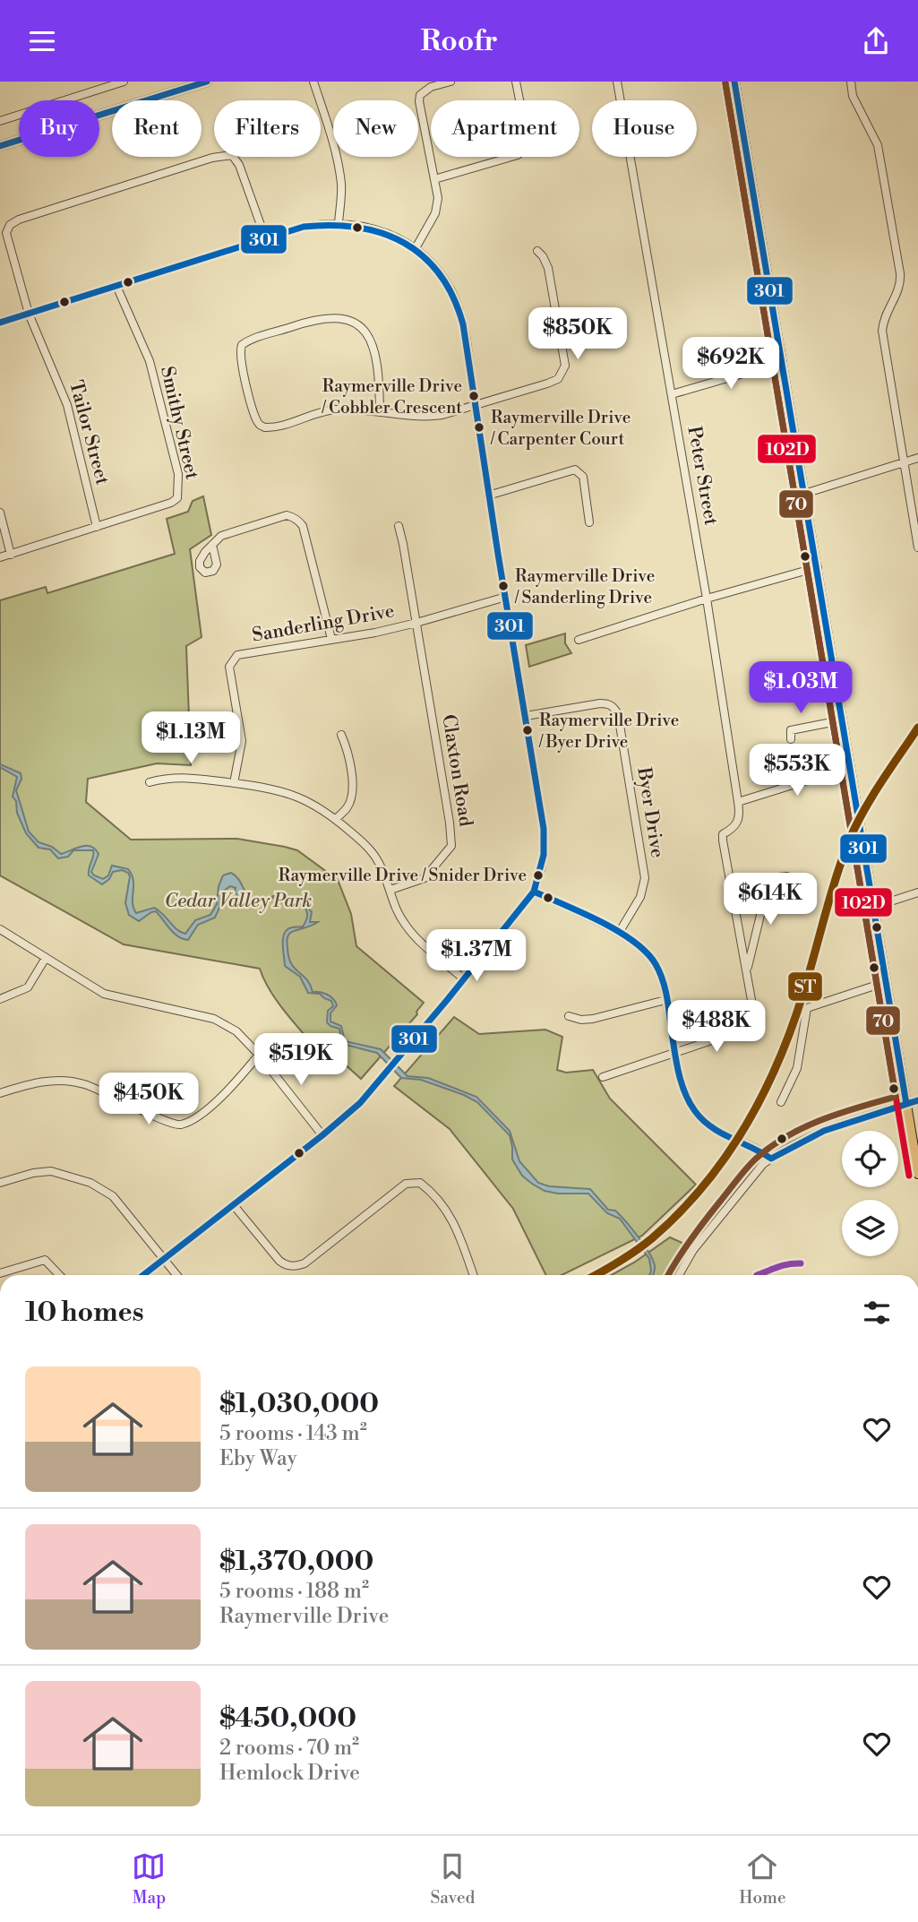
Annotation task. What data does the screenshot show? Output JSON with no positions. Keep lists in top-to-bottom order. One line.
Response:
{"streets":{"street":["Smithy Street","Tailor Street","Peter Street","Sanderling Drive","Claxton Road","Byer Drive"]},"crossings":[["Smithy Street","Tailor Street"],["Sanderling Drive","Claxton Road"]],"parks":["Cedar Valley Park"],"places":["Raymerville Drive / Cobbler Crescent","Raymerville Drive / Carpenter Court","Raymerville Drive / Sanderling Drive","Raymerville Drive / Byer Drive","Raymerville Drive / Snider Drive"],"lines":["transit line 301","transit line 102D","transit line 70","transit line ST"],"page":{"header":"Roofr","chip":["Buy","Rent","Filters","New","Apartment","House"],"price":["$850K","$692K","$1.03M","$1.13M","$553K","$614K","$1.37M","$488K","$519K","$450K"],"heading":"10 homes","list":[{"name":"$1,030,000","note":"5 rooms · 143 m² · Eby Way"},{"name":"$1,370,000","note":"5 rooms · 188 m² · Raymerville Drive"},{"name":"$450,000","note":"2 rooms · 70 m² · Hemlock Drive"}],"tabs":["Map","Saved","Home"]}}
